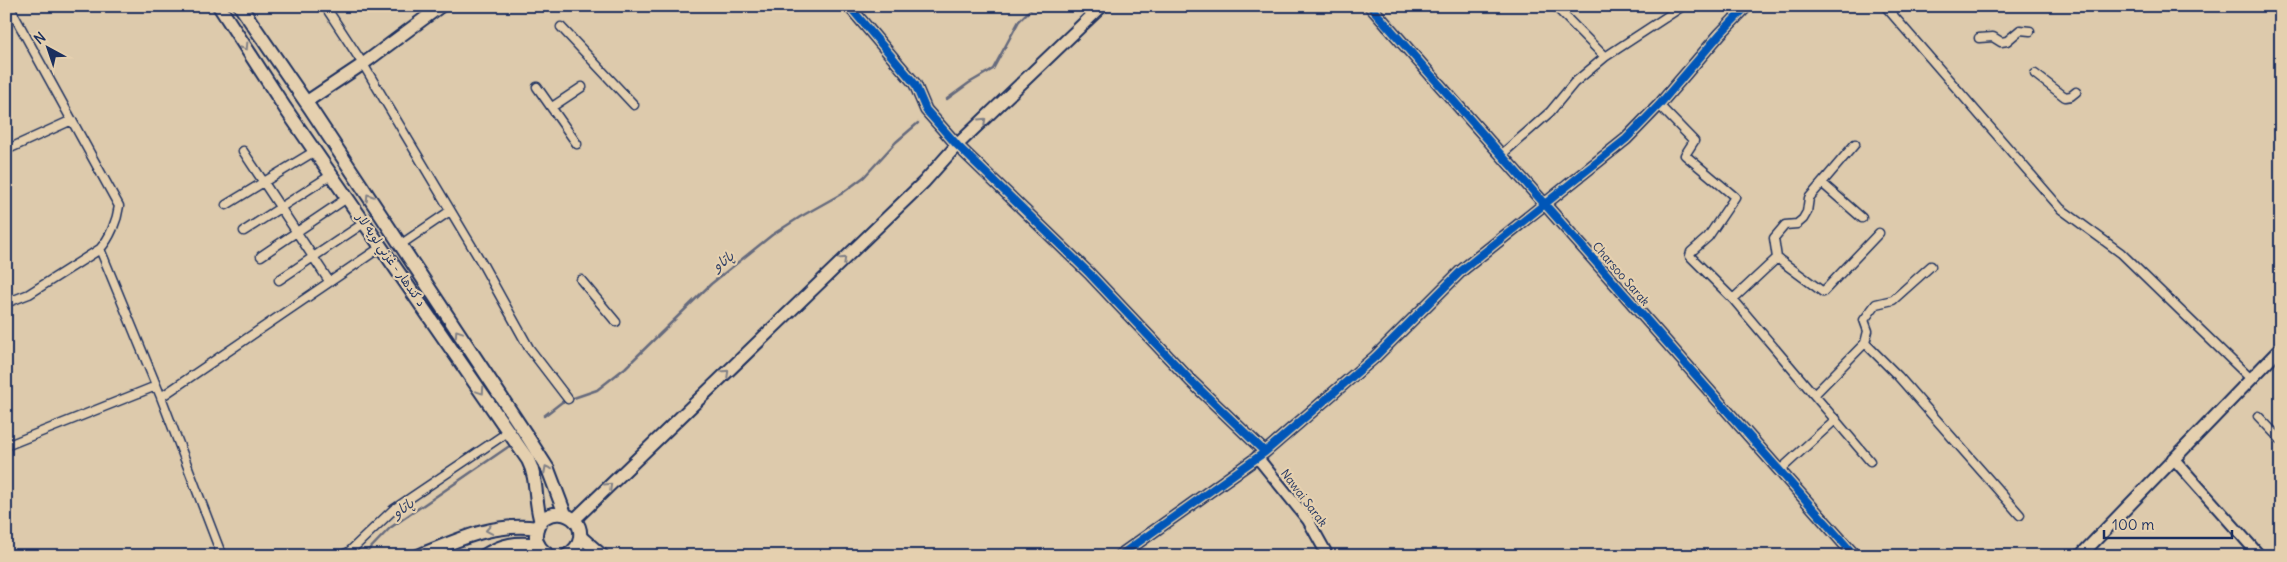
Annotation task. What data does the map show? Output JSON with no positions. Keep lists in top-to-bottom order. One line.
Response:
{"streets":{"main road":["د کندهار - غزني لويه لار"],"street":["Charsoo Sarak","Nawai Sarak"]},"water":["پاتاو"],"scale_bar":"100 m","north":"top left"}
